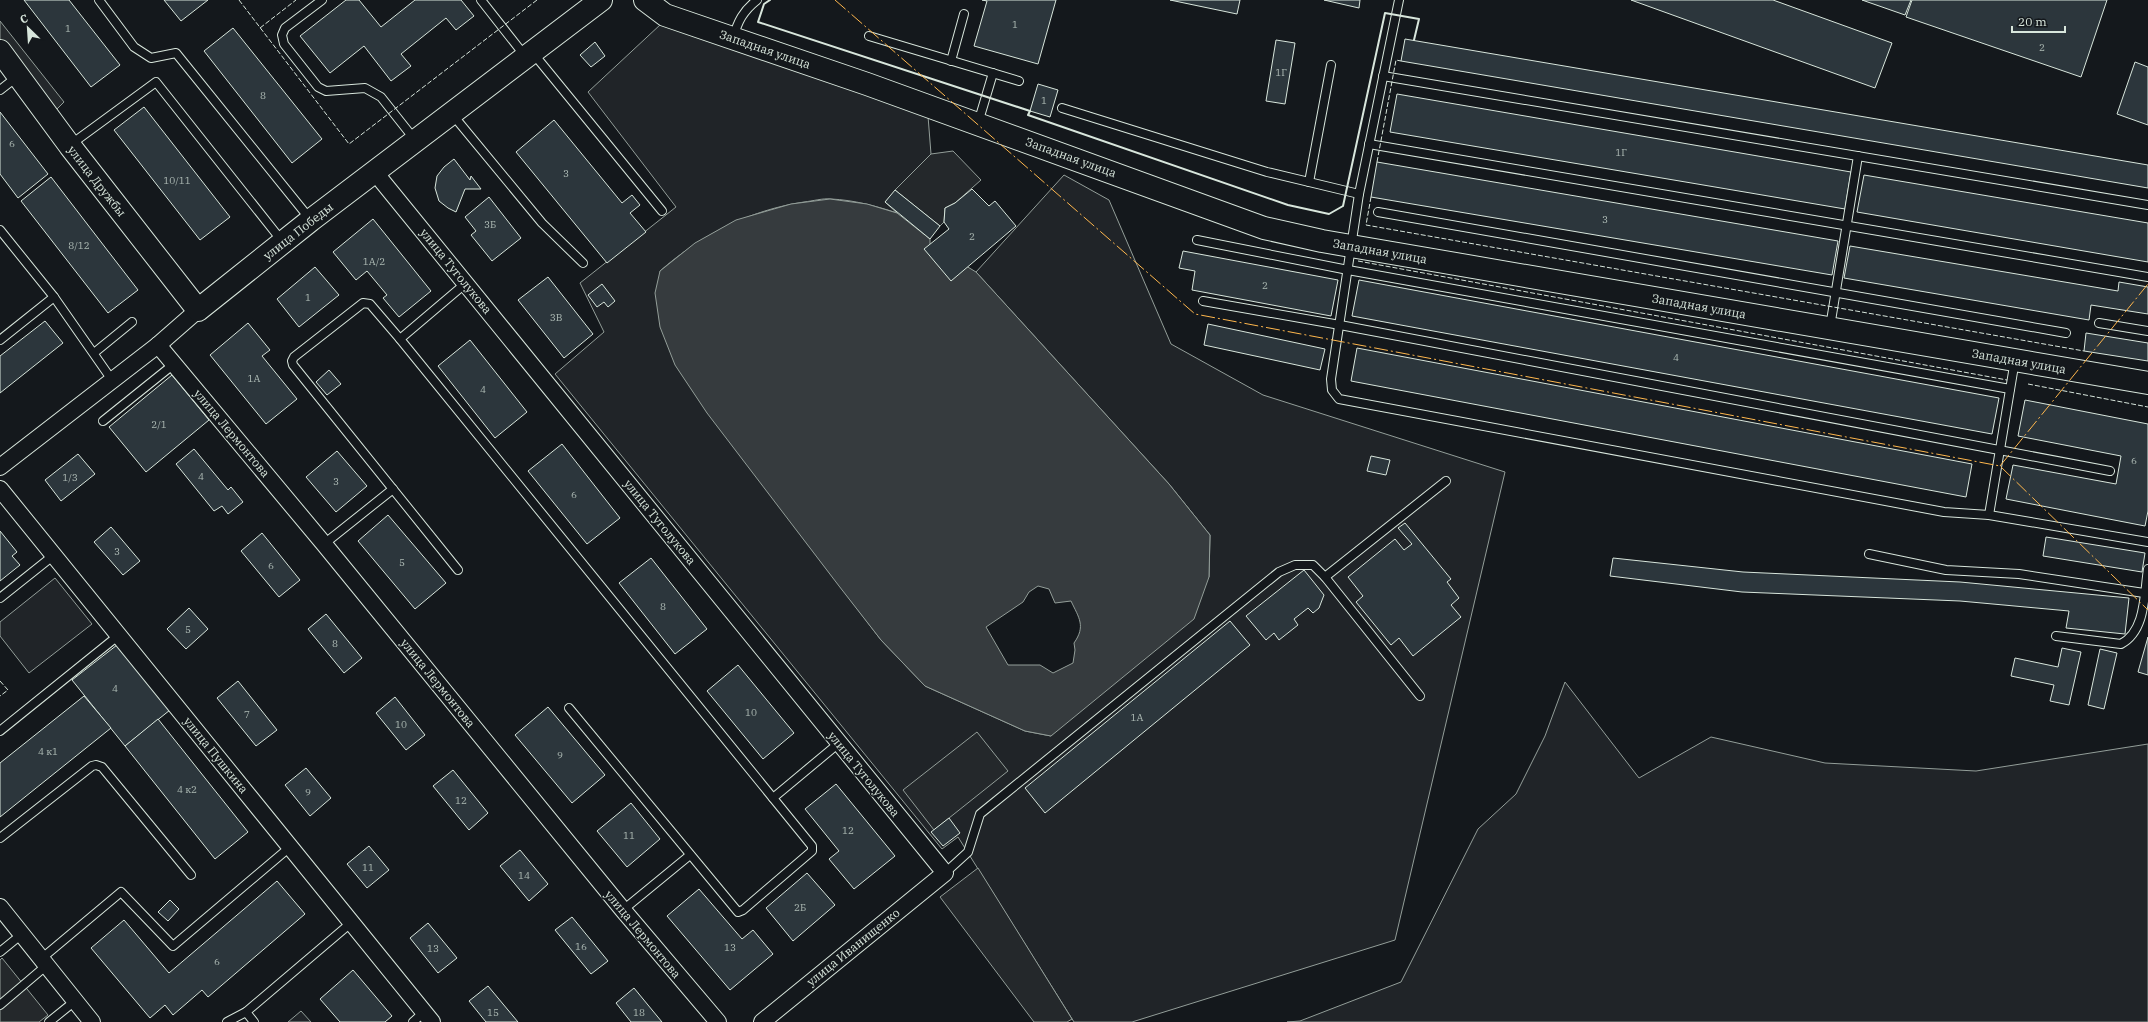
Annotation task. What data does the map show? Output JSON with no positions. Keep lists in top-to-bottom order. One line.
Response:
{"streets":{"street":["Западная улица","улица Дружбы","улица Победы","улица Туголукова","улица Лермонтова","улица Пушкина","улица Иванищенко"]},"crossings":[["улица Дружбы","улица Победы"],["улица Победы","улица Туголукова"],["улица Победы","улица Лермонтова"],["улица Туголукова","улица Иванищенко"]],"house_numbers":["1","1","2","1Г","8","1","6","1Г","3","10/11","3","3Б","2","8/12","1А/2","2","1","3В","4","1А","4","2/1","6","4","1/3","3","6","3","5","6","8","5","8","4","10","7","1А","10","4 к1","9","4 к2","9","12","12","11","11","14","2Б","16","13","13","6","15","18"],"scale_bar":"20 m","north":"top left"}
